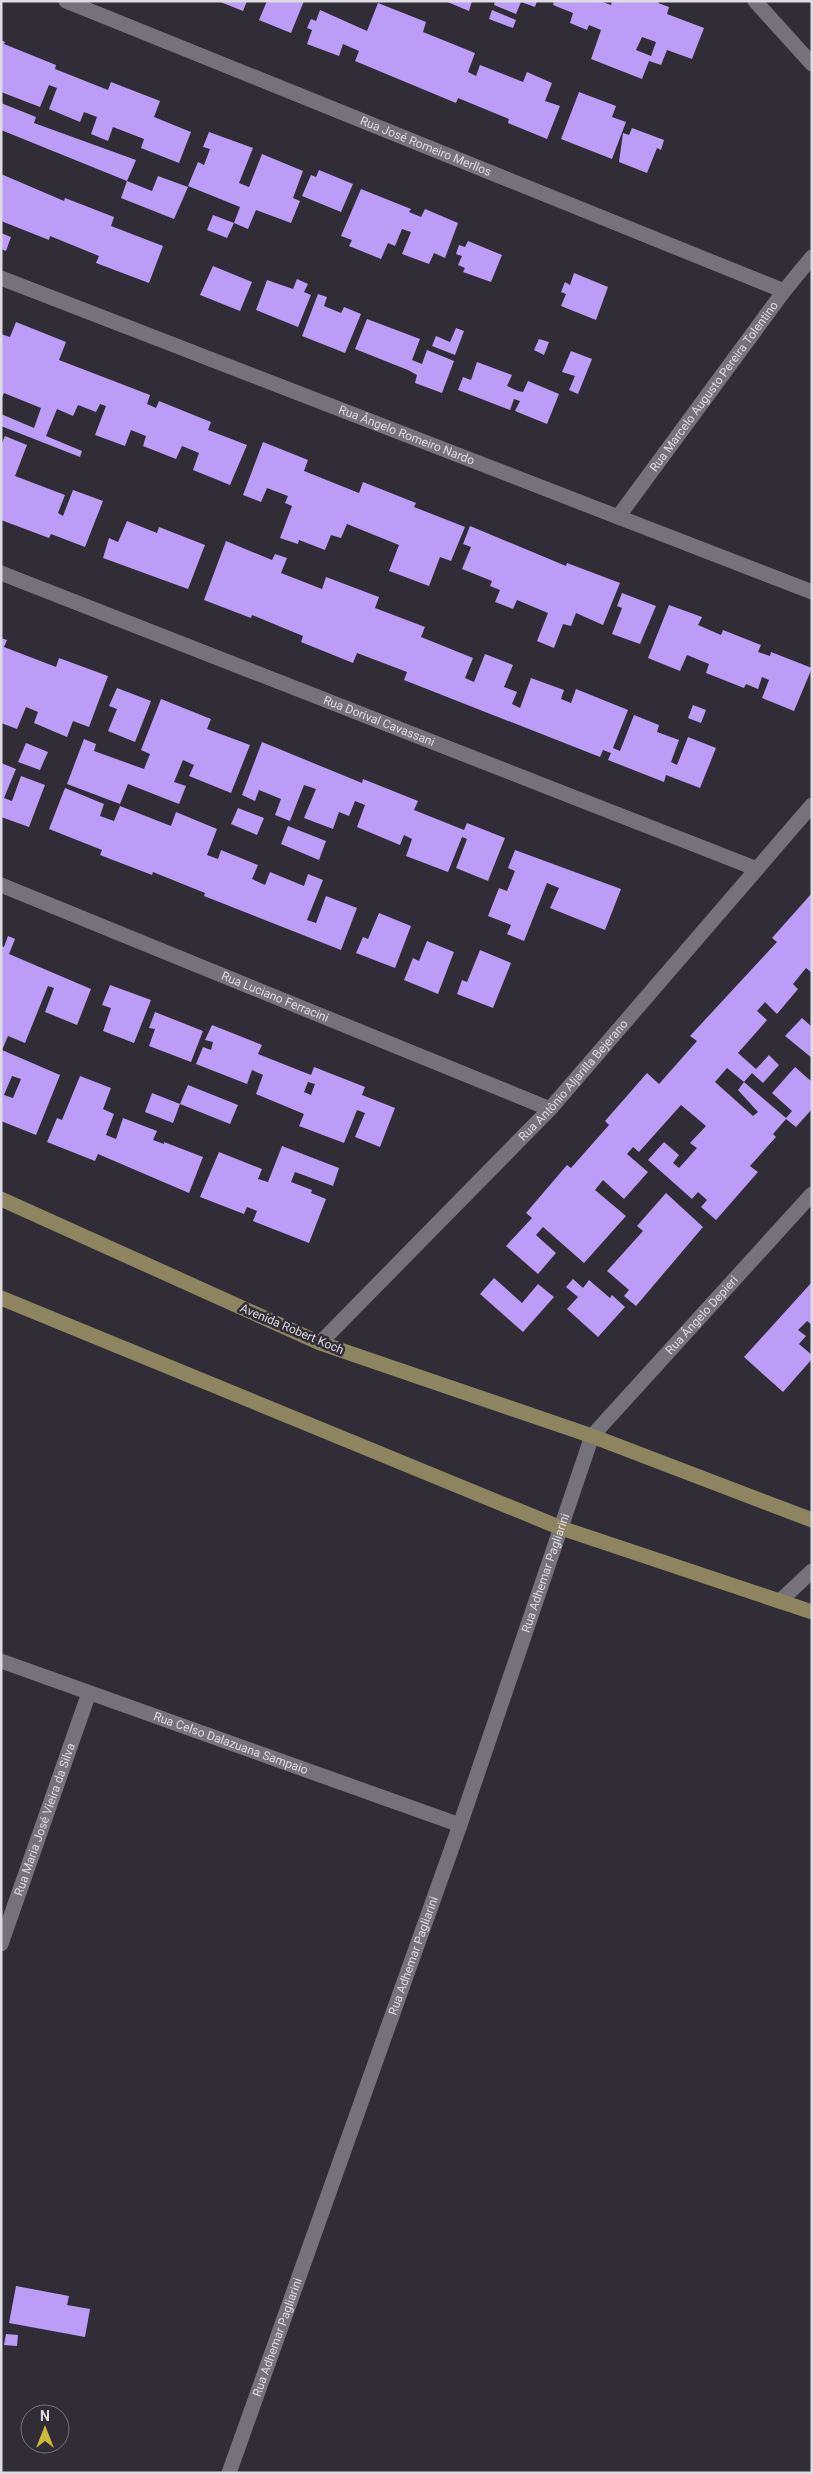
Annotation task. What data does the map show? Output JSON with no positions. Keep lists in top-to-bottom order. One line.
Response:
{"streets":{"main road":["Avenida Robert Koch"],"street":["Rua José Romeiro Merllos","Rua Marcelo Augusto Pereira Tolentino","Rua Ângelo Romeiro Nardo","Rua Dorival Cavassani","Rua Luciano Ferracini","Rua Antônio Aljarilla Bejerano","Rua Ângelo Depieri","Rua Adhemar Pagliarini","Rua Celso Dalazuana Sampaio","Rua Maria José Vieira da Silva"]},"crossings":[["Rua José Romeiro Merllos","Rua Marcelo Augusto Pereira Tolentino"],["Rua Marcelo Augusto Pereira Tolentino","Rua Ângelo Romeiro Nardo"],["Rua Dorival Cavassani","Rua Antônio Aljarilla Bejerano"],["Rua Luciano Ferracini","Rua Antônio Aljarilla Bejerano"],["Rua Antônio Aljarilla Bejerano","Avenida Robert Koch"],["Rua Ângelo Depieri","Avenida Robert Koch"],["Rua Ângelo Depieri","Rua Adhemar Pagliarini"],["Avenida Robert Koch","Rua Adhemar Pagliarini"],["Rua Adhemar Pagliarini","Rua Celso Dalazuana Sampaio"],["Rua Celso Dalazuana Sampaio","Rua Maria José Vieira da Silva"]],"north":"top"}
